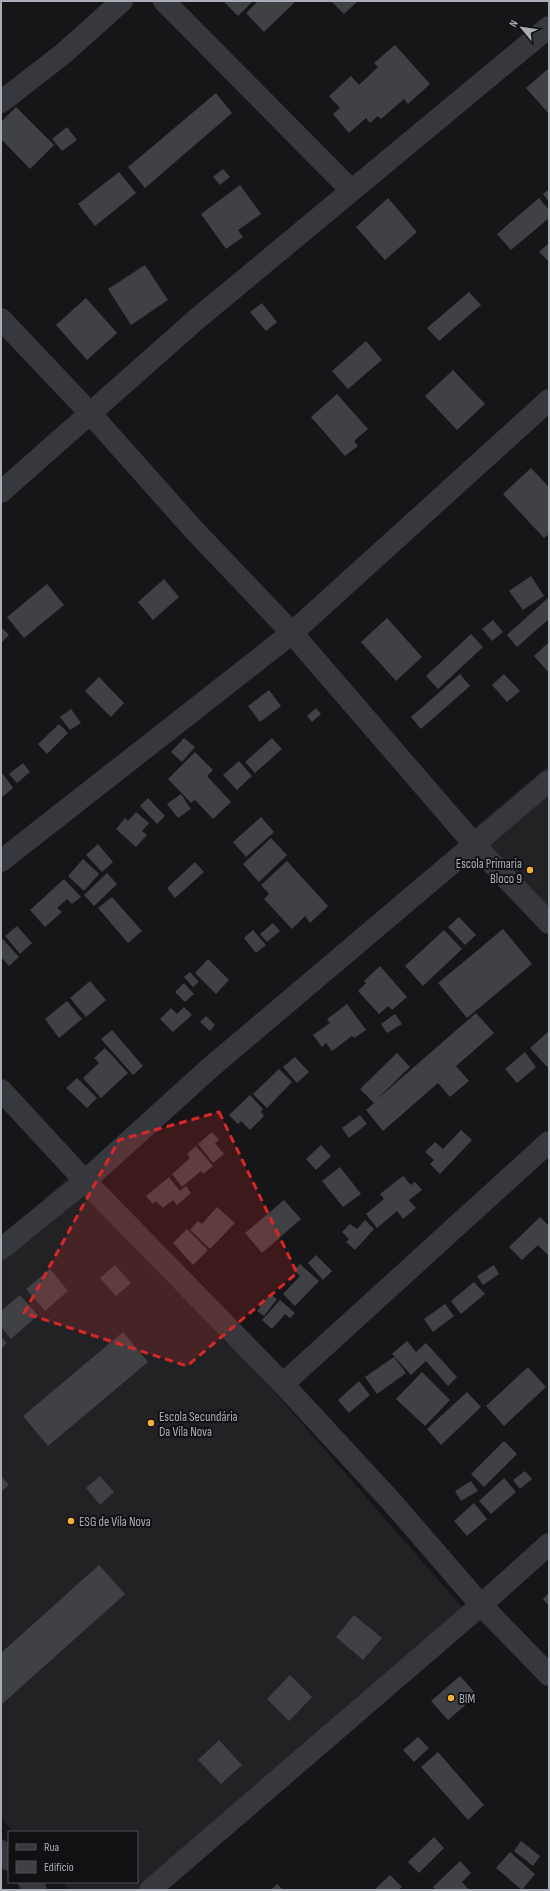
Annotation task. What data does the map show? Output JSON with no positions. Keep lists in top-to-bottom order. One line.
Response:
{"places":["Escola Primaria Bloco 9","Escola Secundária Da Vila Nova","ESG de Vila Nova","BIM"],"legend":["Rua","Edifício"],"north":"top left"}
